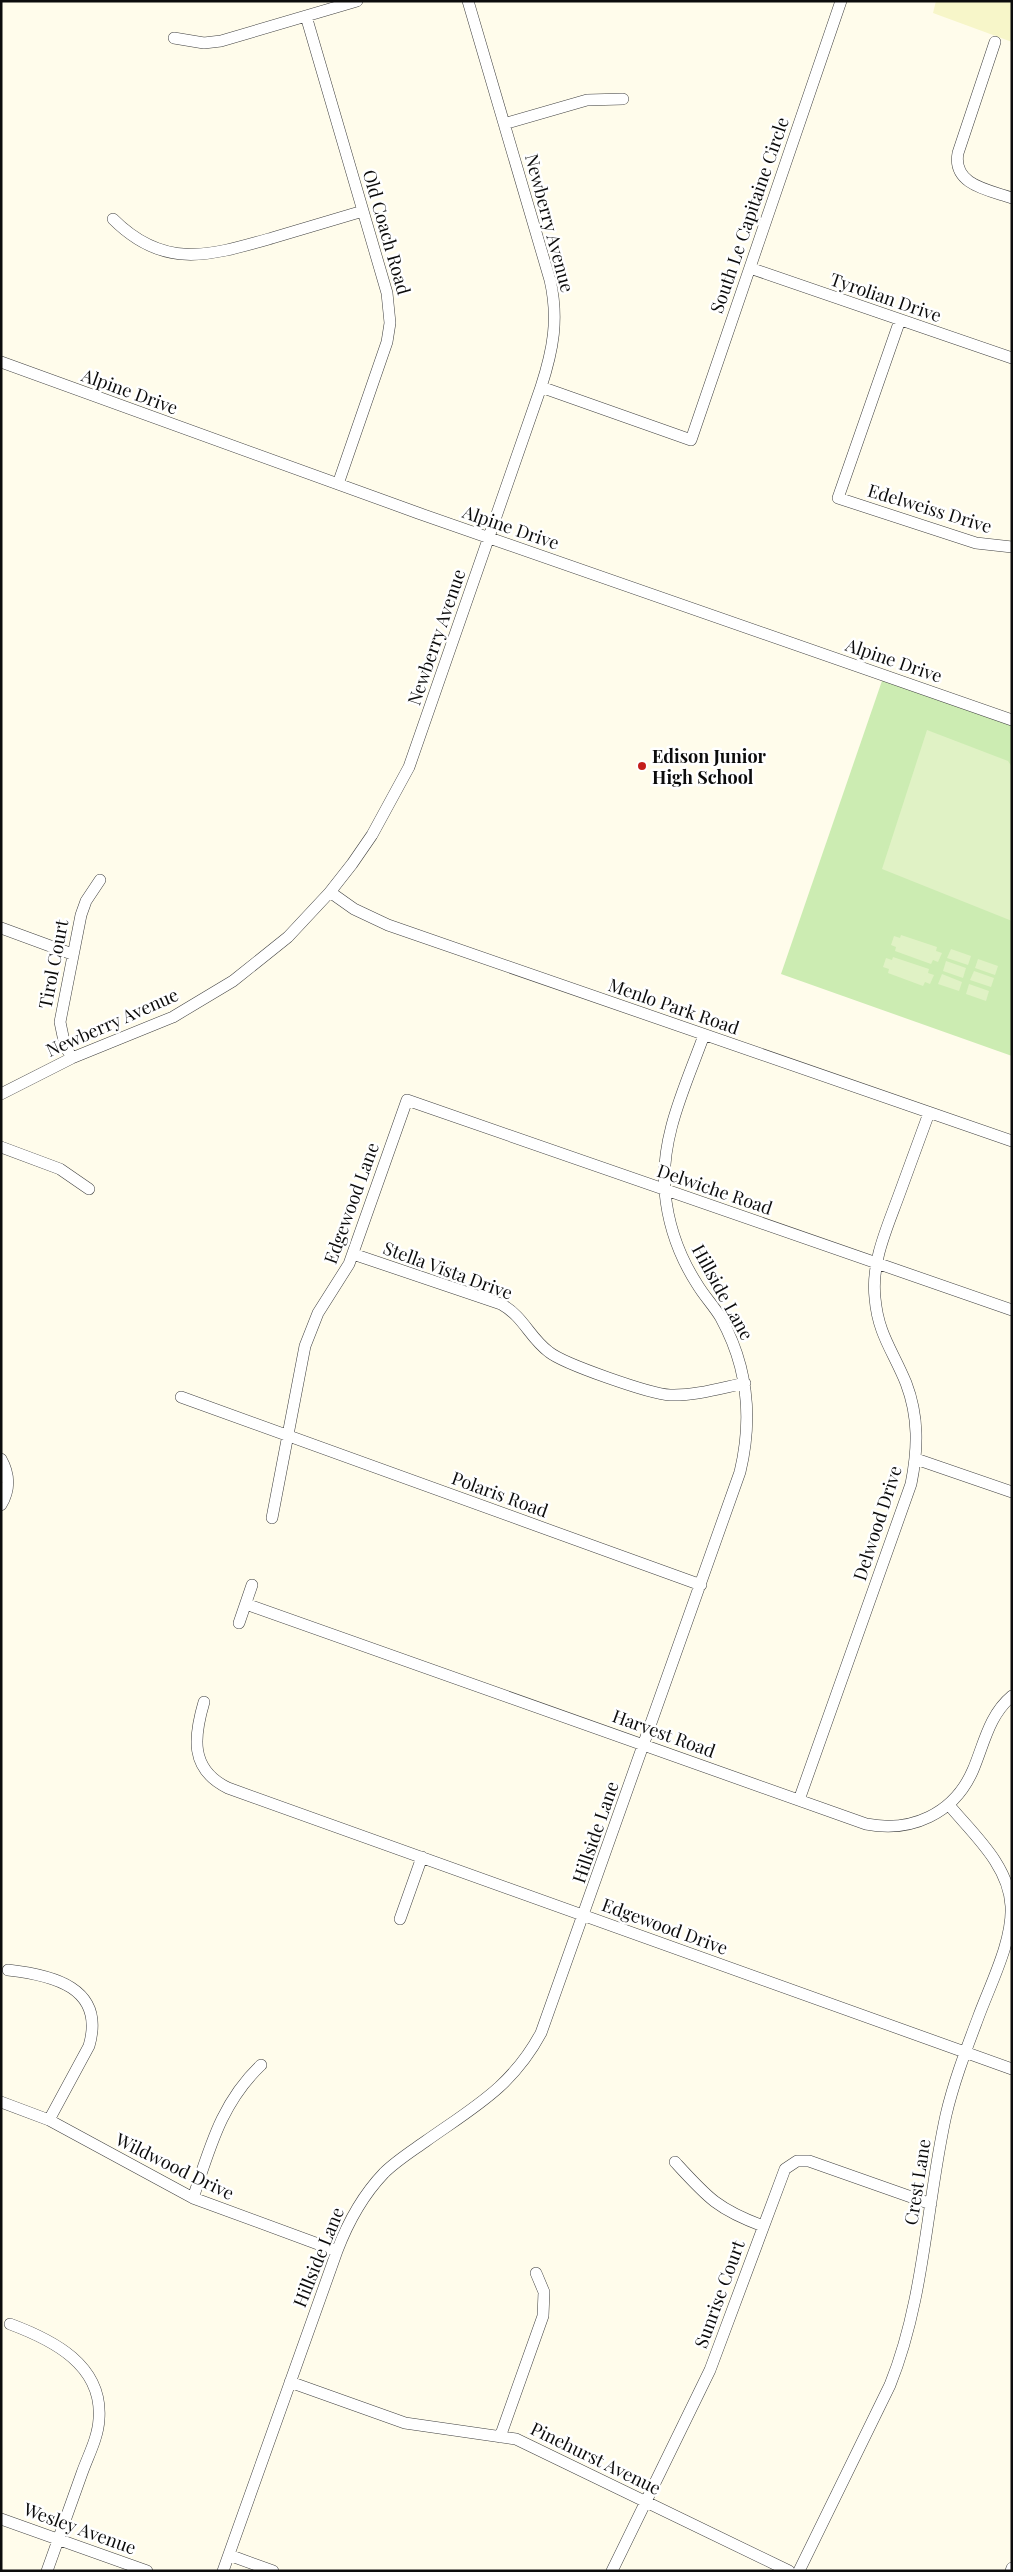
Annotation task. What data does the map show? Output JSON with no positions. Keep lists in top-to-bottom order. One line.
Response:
{"streets":{"street":["South Le Capitaine Circle","Newberry Avenue","Old Coach Road","Tyrolian Drive","Alpine Drive","Edelweiss Drive","Tirol Court","Menlo Park Road","Delwiche Road","Edgewood Lane","Stella Vista Drive","Hillside Lane","Polaris Road","Delwood Drive","Harvest Road","Edgewood Drive","Wildwood Drive","Crest Lane","Sunrise Court","Pinehurst Avenue","Wesley Avenue"]},"crossings":[["South Le Capitaine Circle","Newberry Avenue"],["South Le Capitaine Circle","Tyrolian Drive"],["Newberry Avenue","Alpine Drive"],["Newberry Avenue","Tirol Court"],["Newberry Avenue","Menlo Park Road"],["Old Coach Road","Alpine Drive"],["Tyrolian Drive","Edelweiss Drive"],["Menlo Park Road","Hillside Lane"],["Menlo Park Road","Delwood Drive"],["Delwiche Road","Edgewood Lane"],["Delwiche Road","Hillside Lane"],["Delwiche Road","Delwood Drive"],["Edgewood Lane","Stella Vista Drive"],["Edgewood Lane","Polaris Road"],["Stella Vista Drive","Hillside Lane"],["Hillside Lane","Polaris Road"],["Hillside Lane","Harvest Road"],["Hillside Lane","Edgewood Drive"],["Hillside Lane","Wildwood Drive"],["Hillside Lane","Pinehurst Avenue"],["Delwood Drive","Harvest Road"],["Harvest Road","Crest Lane"],["Edgewood Drive","Crest Lane"],["Crest Lane","Sunrise Court"],["Sunrise Court","Pinehurst Avenue"]],"places":["Edison Junior High School"]}
